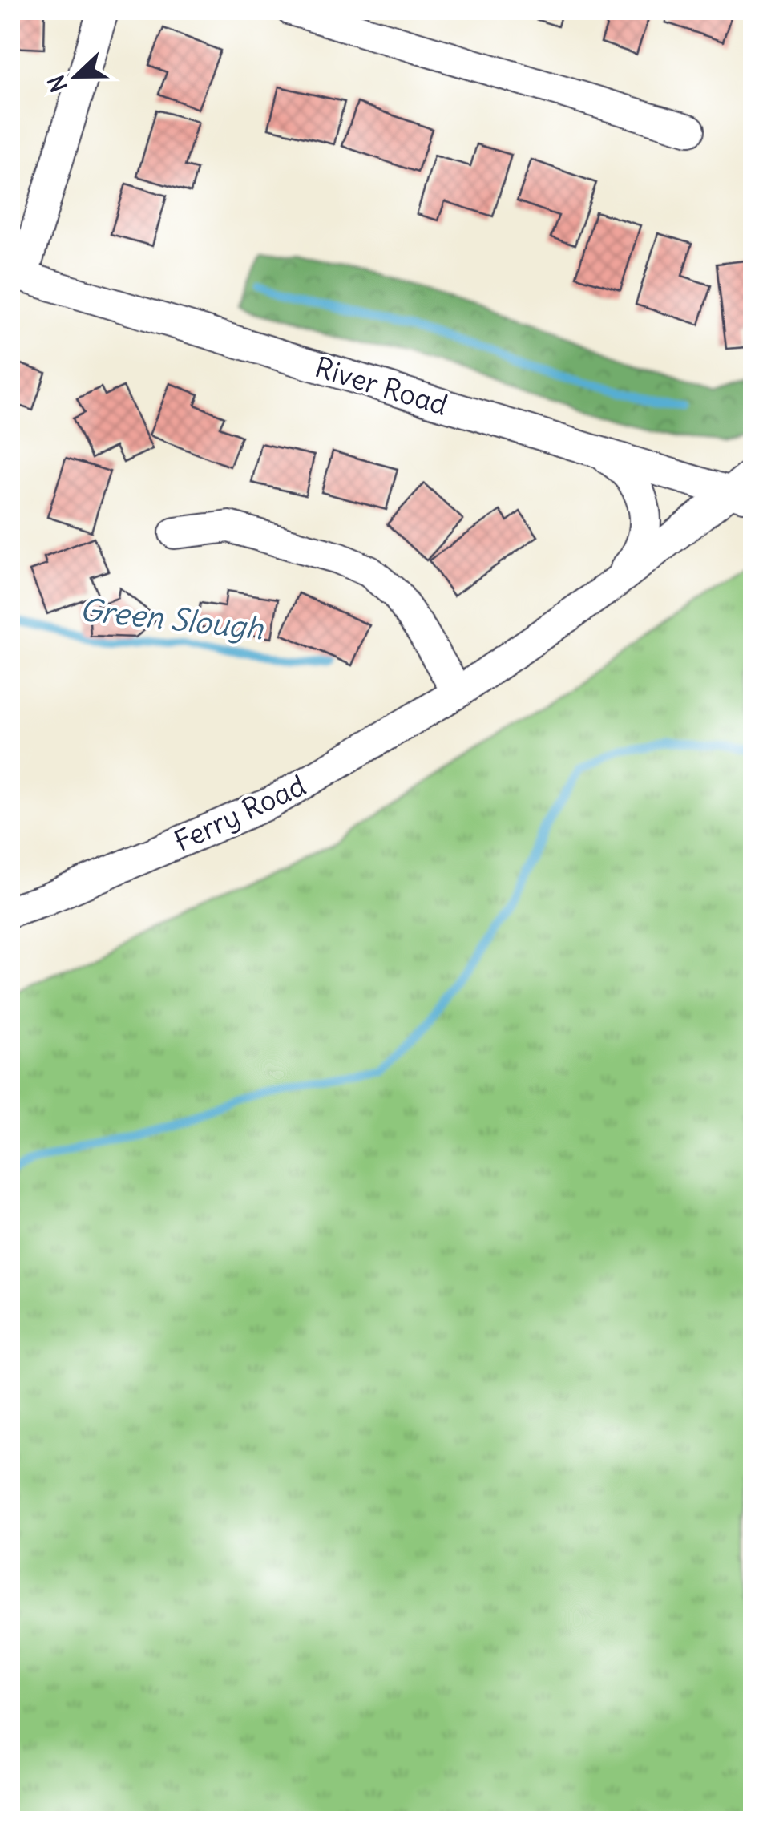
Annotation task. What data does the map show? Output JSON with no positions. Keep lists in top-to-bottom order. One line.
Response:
{"streets":{"street":["River Road","Ferry Road"]},"crossings":[["River Road","Ferry Road"]],"water":["Green Slough"],"north":"left"}
